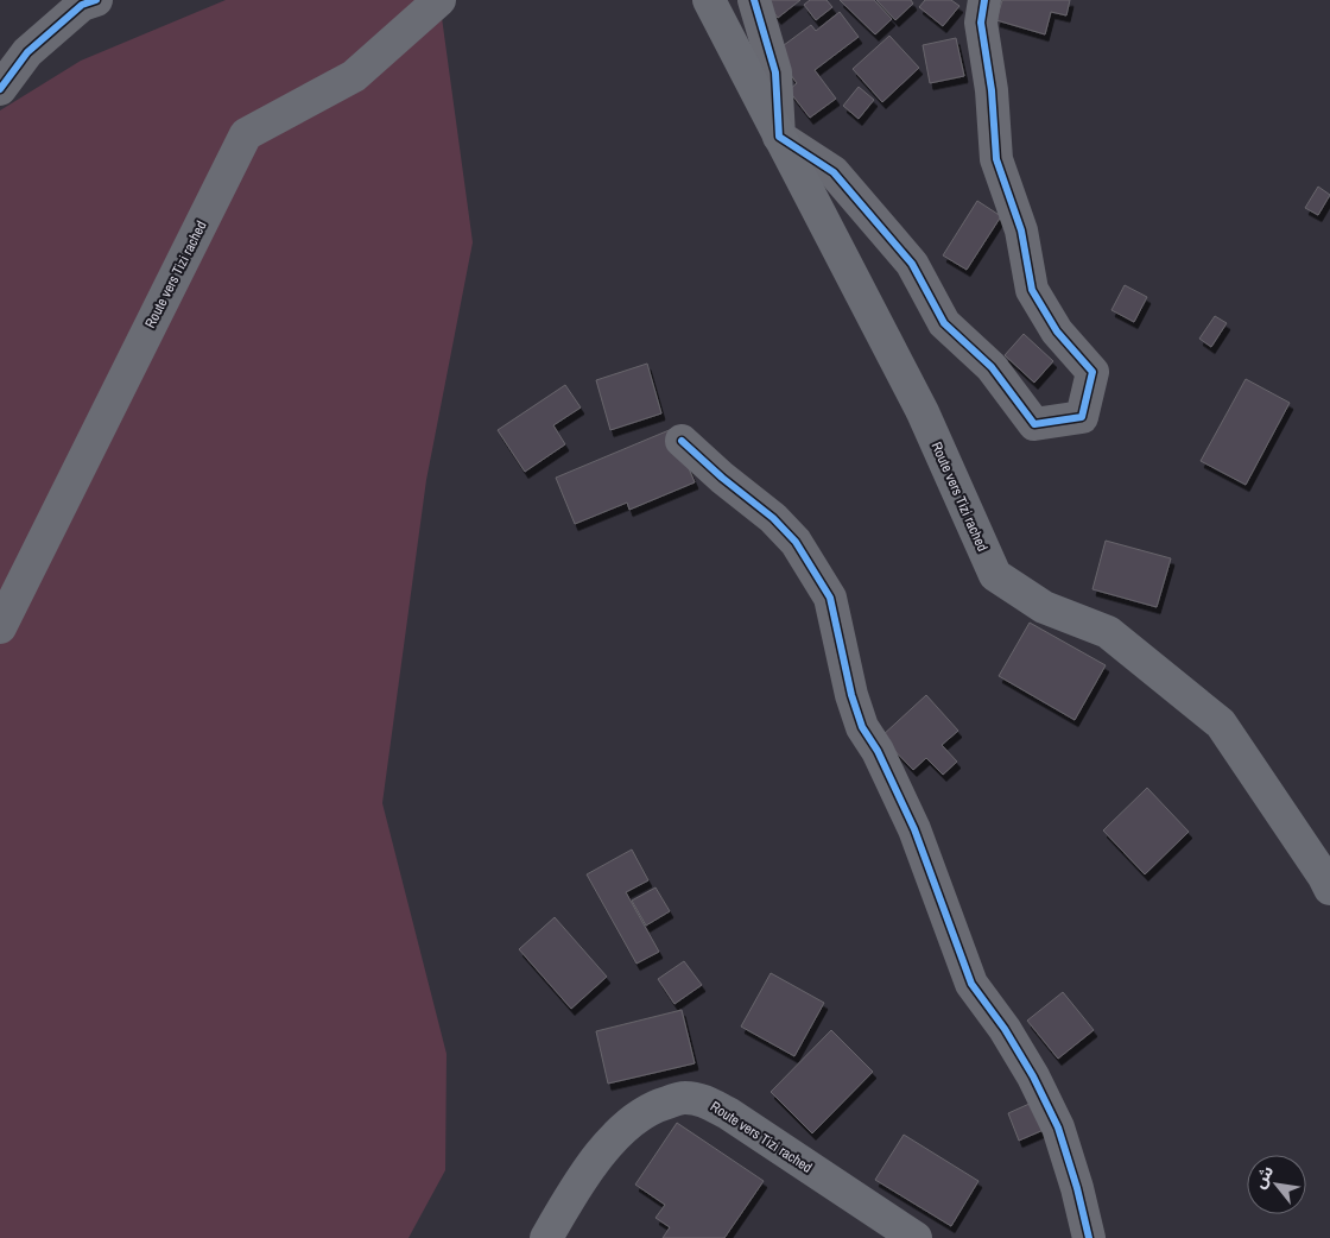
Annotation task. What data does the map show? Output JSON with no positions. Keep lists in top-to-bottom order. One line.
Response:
{"streets":{"main road":["Route vers Tizi rached"]},"north":"top left"}
